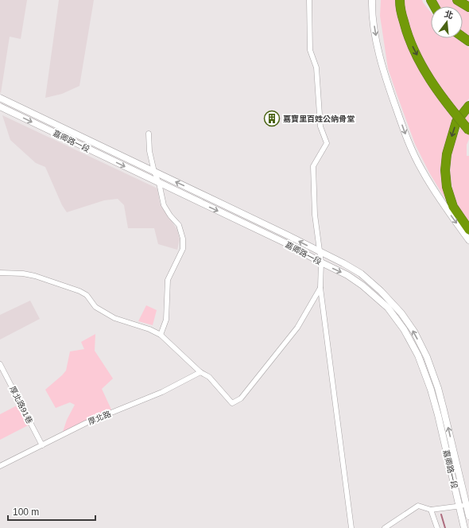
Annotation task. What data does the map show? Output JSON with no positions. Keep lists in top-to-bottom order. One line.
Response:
{"streets":{"street":["嘉卿路一段","厚北路91巷","厚北路"]},"crossings":[["厚北路91巷","厚北路"]],"places":{"building":["嘉寶里百姓公納骨堂"]},"scale_bar":"100 m","north":"top"}
